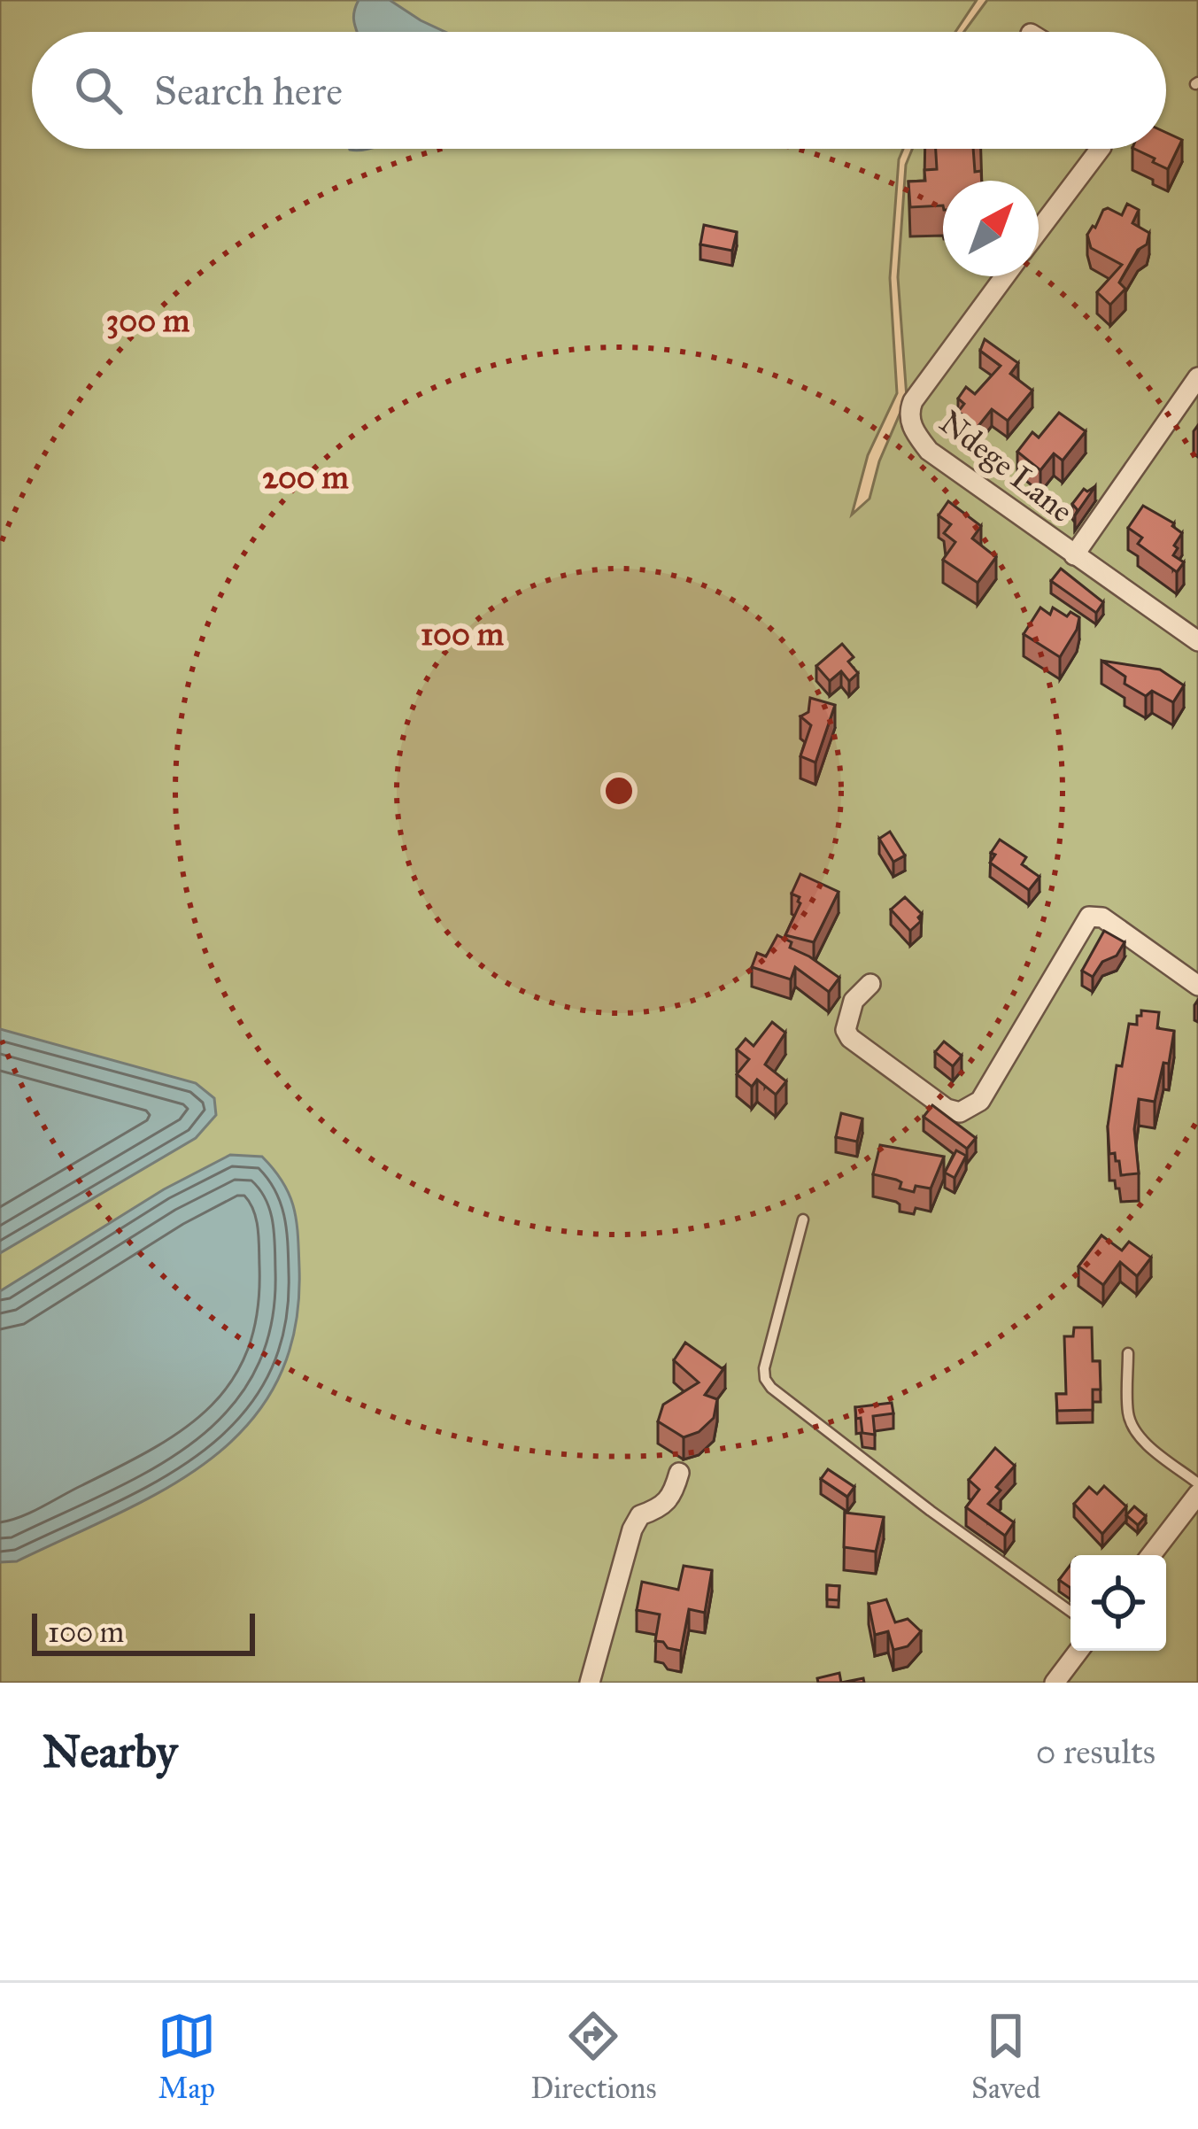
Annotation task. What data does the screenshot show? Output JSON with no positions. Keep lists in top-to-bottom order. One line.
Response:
{"streets":{"street":["Ndege Lane"]},"scale_bar":"100 m","north":"top right","page":{"search":"Search here","scale":"100 m","heading":["Nearby","0 results"],"nav":["Map","Directions","Saved"]},"rings":["300 m","200 m","100 m"]}
